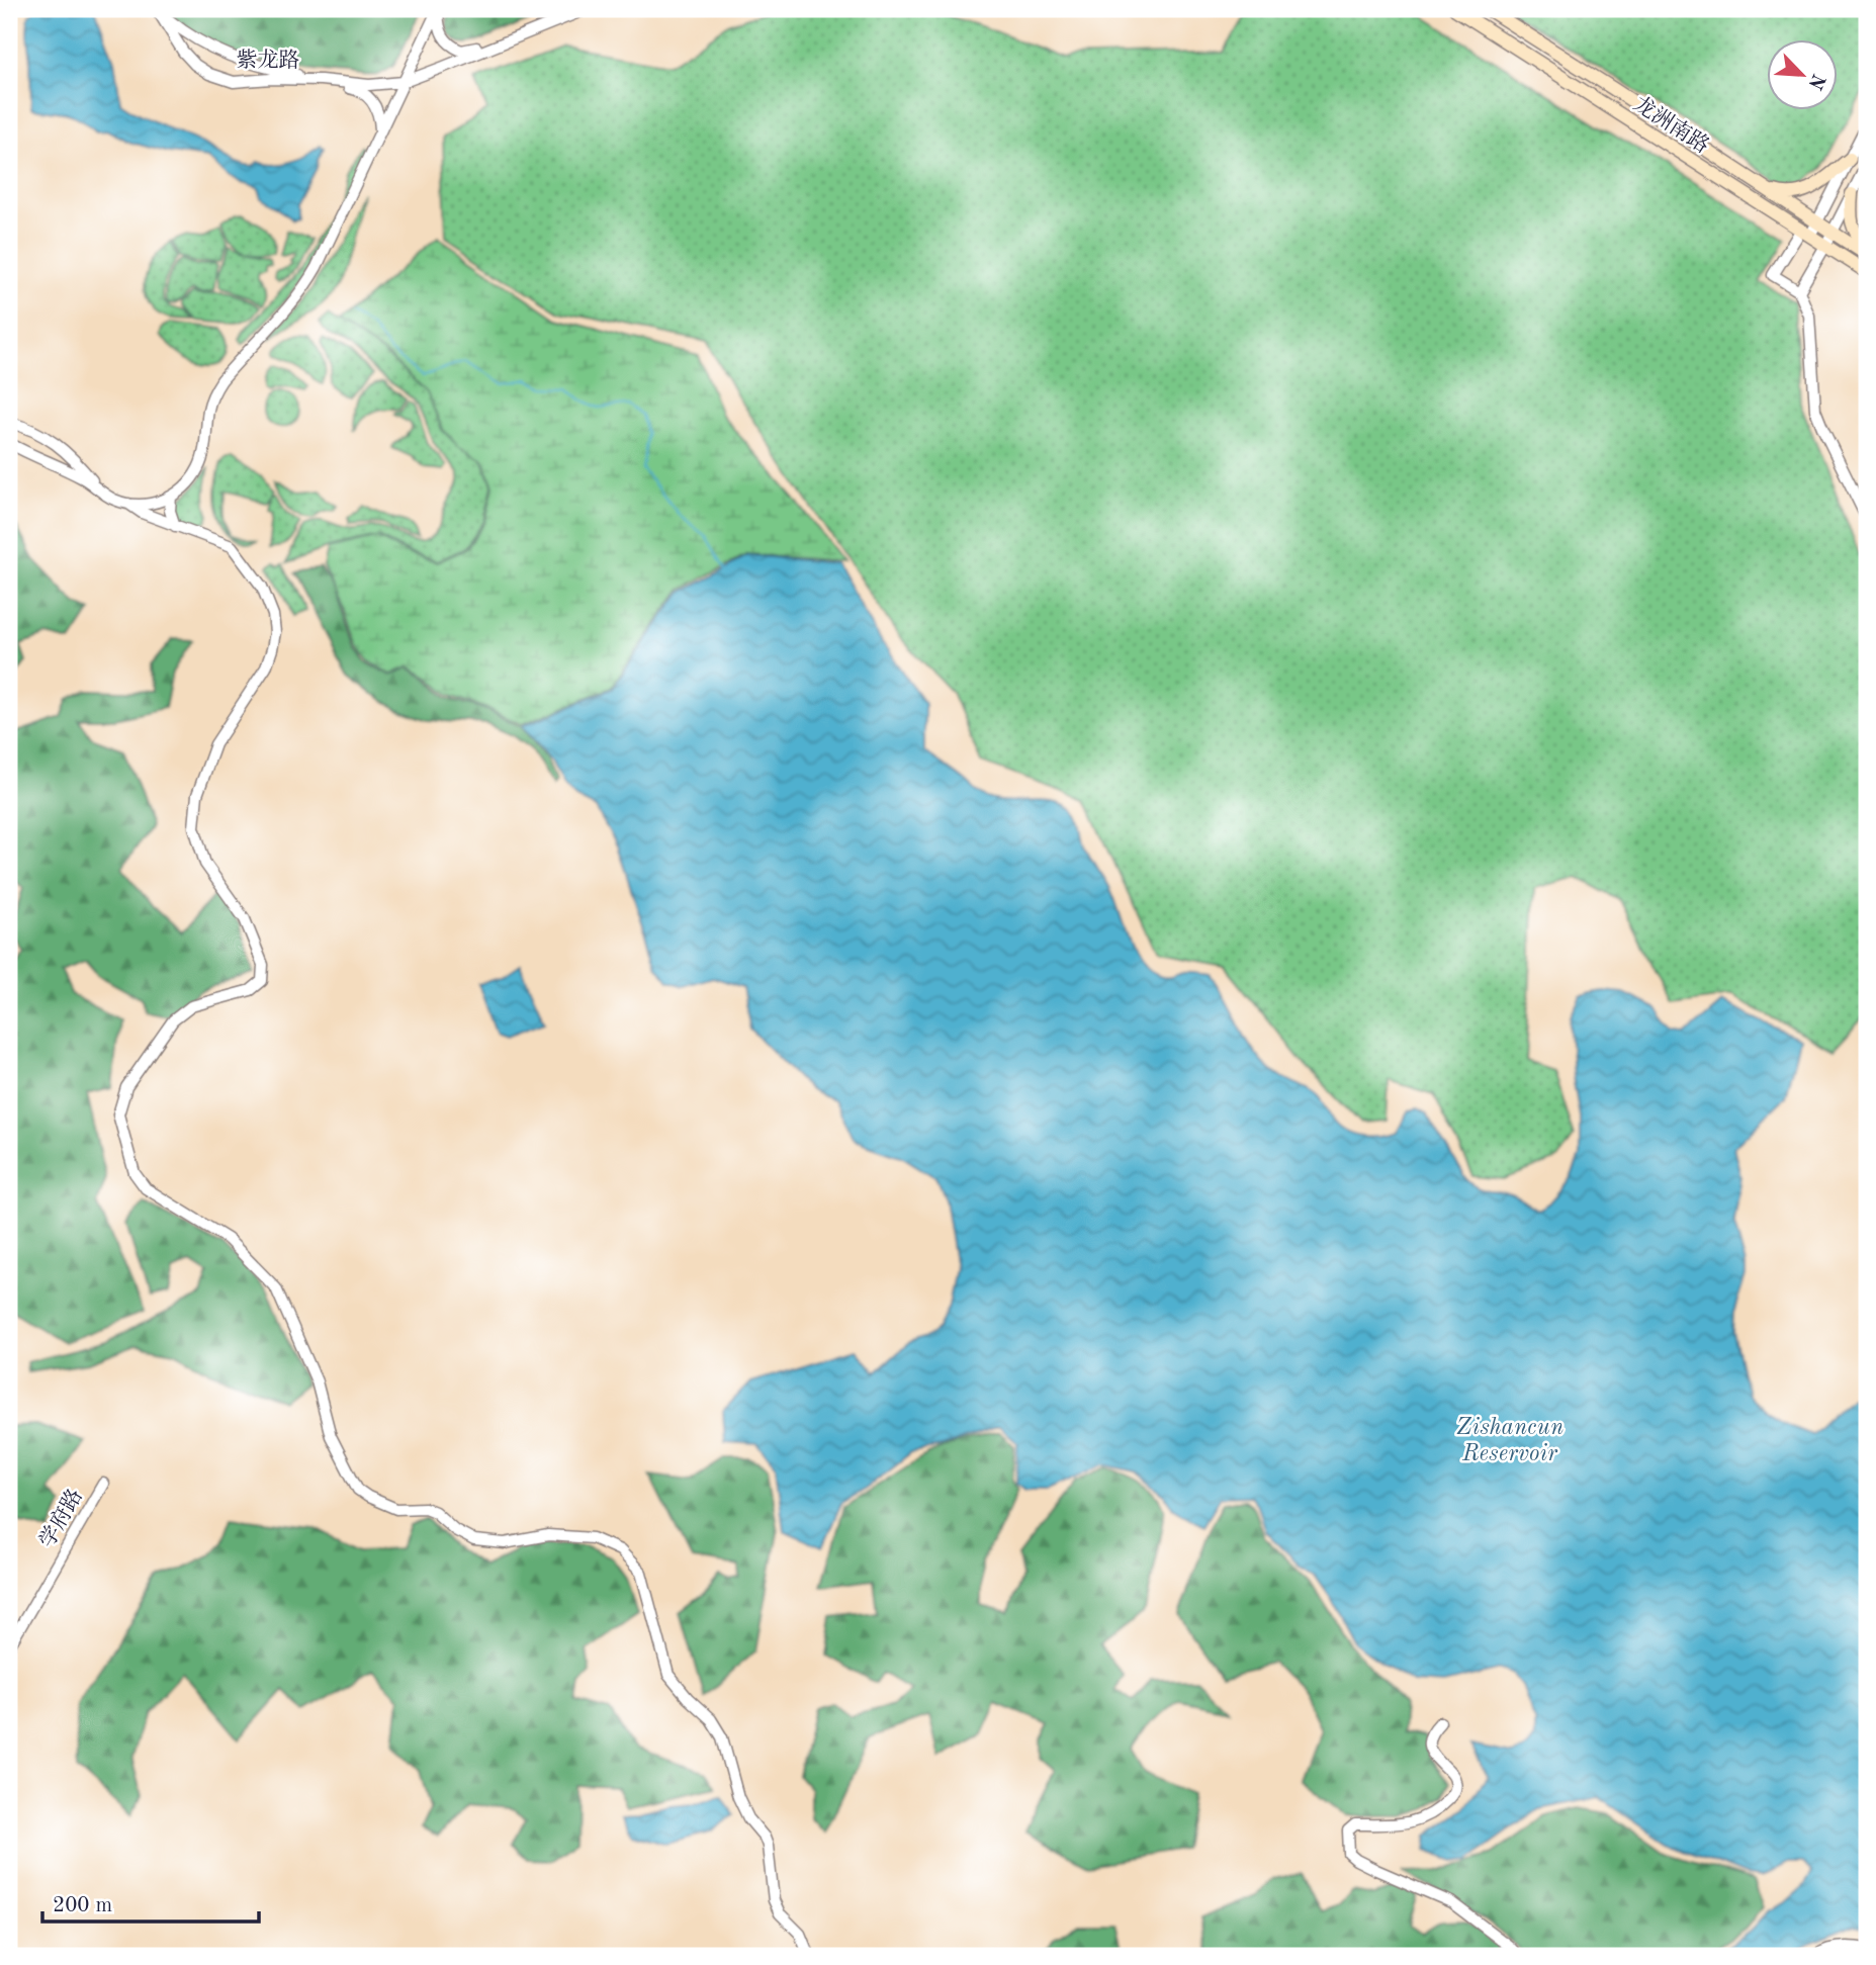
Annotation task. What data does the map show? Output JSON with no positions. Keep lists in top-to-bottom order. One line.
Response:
{"streets":{"main road":["龙洲南路"],"street":["紫龙路","学府路"]},"water":["Zishancun Reservoir"],"scale_bar":"200 m","north":"bottom right"}
